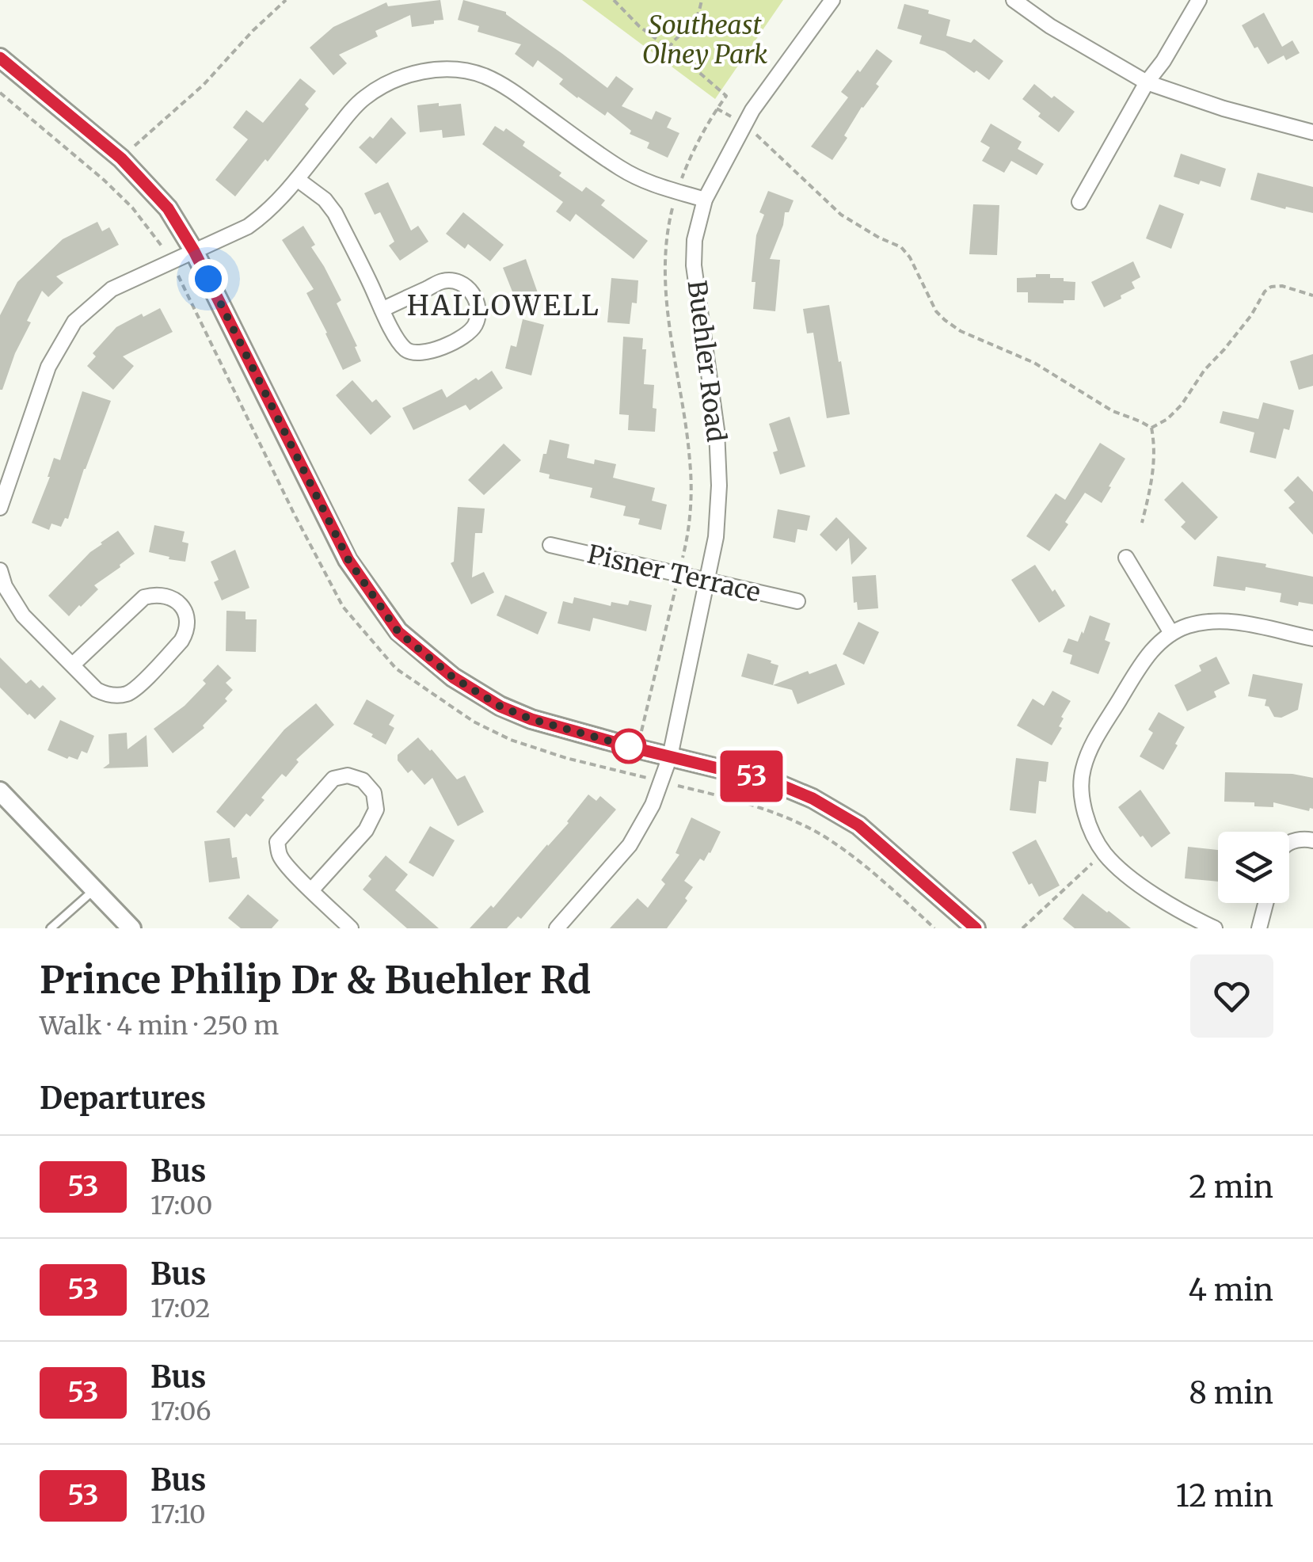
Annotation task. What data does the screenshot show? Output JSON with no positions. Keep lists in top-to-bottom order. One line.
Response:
{"streets":{"street":["Buehler Road","Pisner Terrace"]},"crossings":[["Buehler Road","Pisner Terrace"]],"districts":["HALLOWELL"],"parks":["Southeast Olney Park"],"lines":["bus line 53"],"page":{"on_map":"53","heading":[["Prince Philip Dr & Buehler Rd","Walk · 4 min · 250 m"],"Departures"],"list":[{"mark":"53","name":"Bus","note":"17:00","value":"2 min"},{"mark":"53","name":"Bus","note":"17:02","value":"4 min"},{"mark":"53","name":"Bus","note":"17:06","value":"8 min"},{"mark":"53","name":"Bus","note":"17:10","value":"12 min"}]}}
